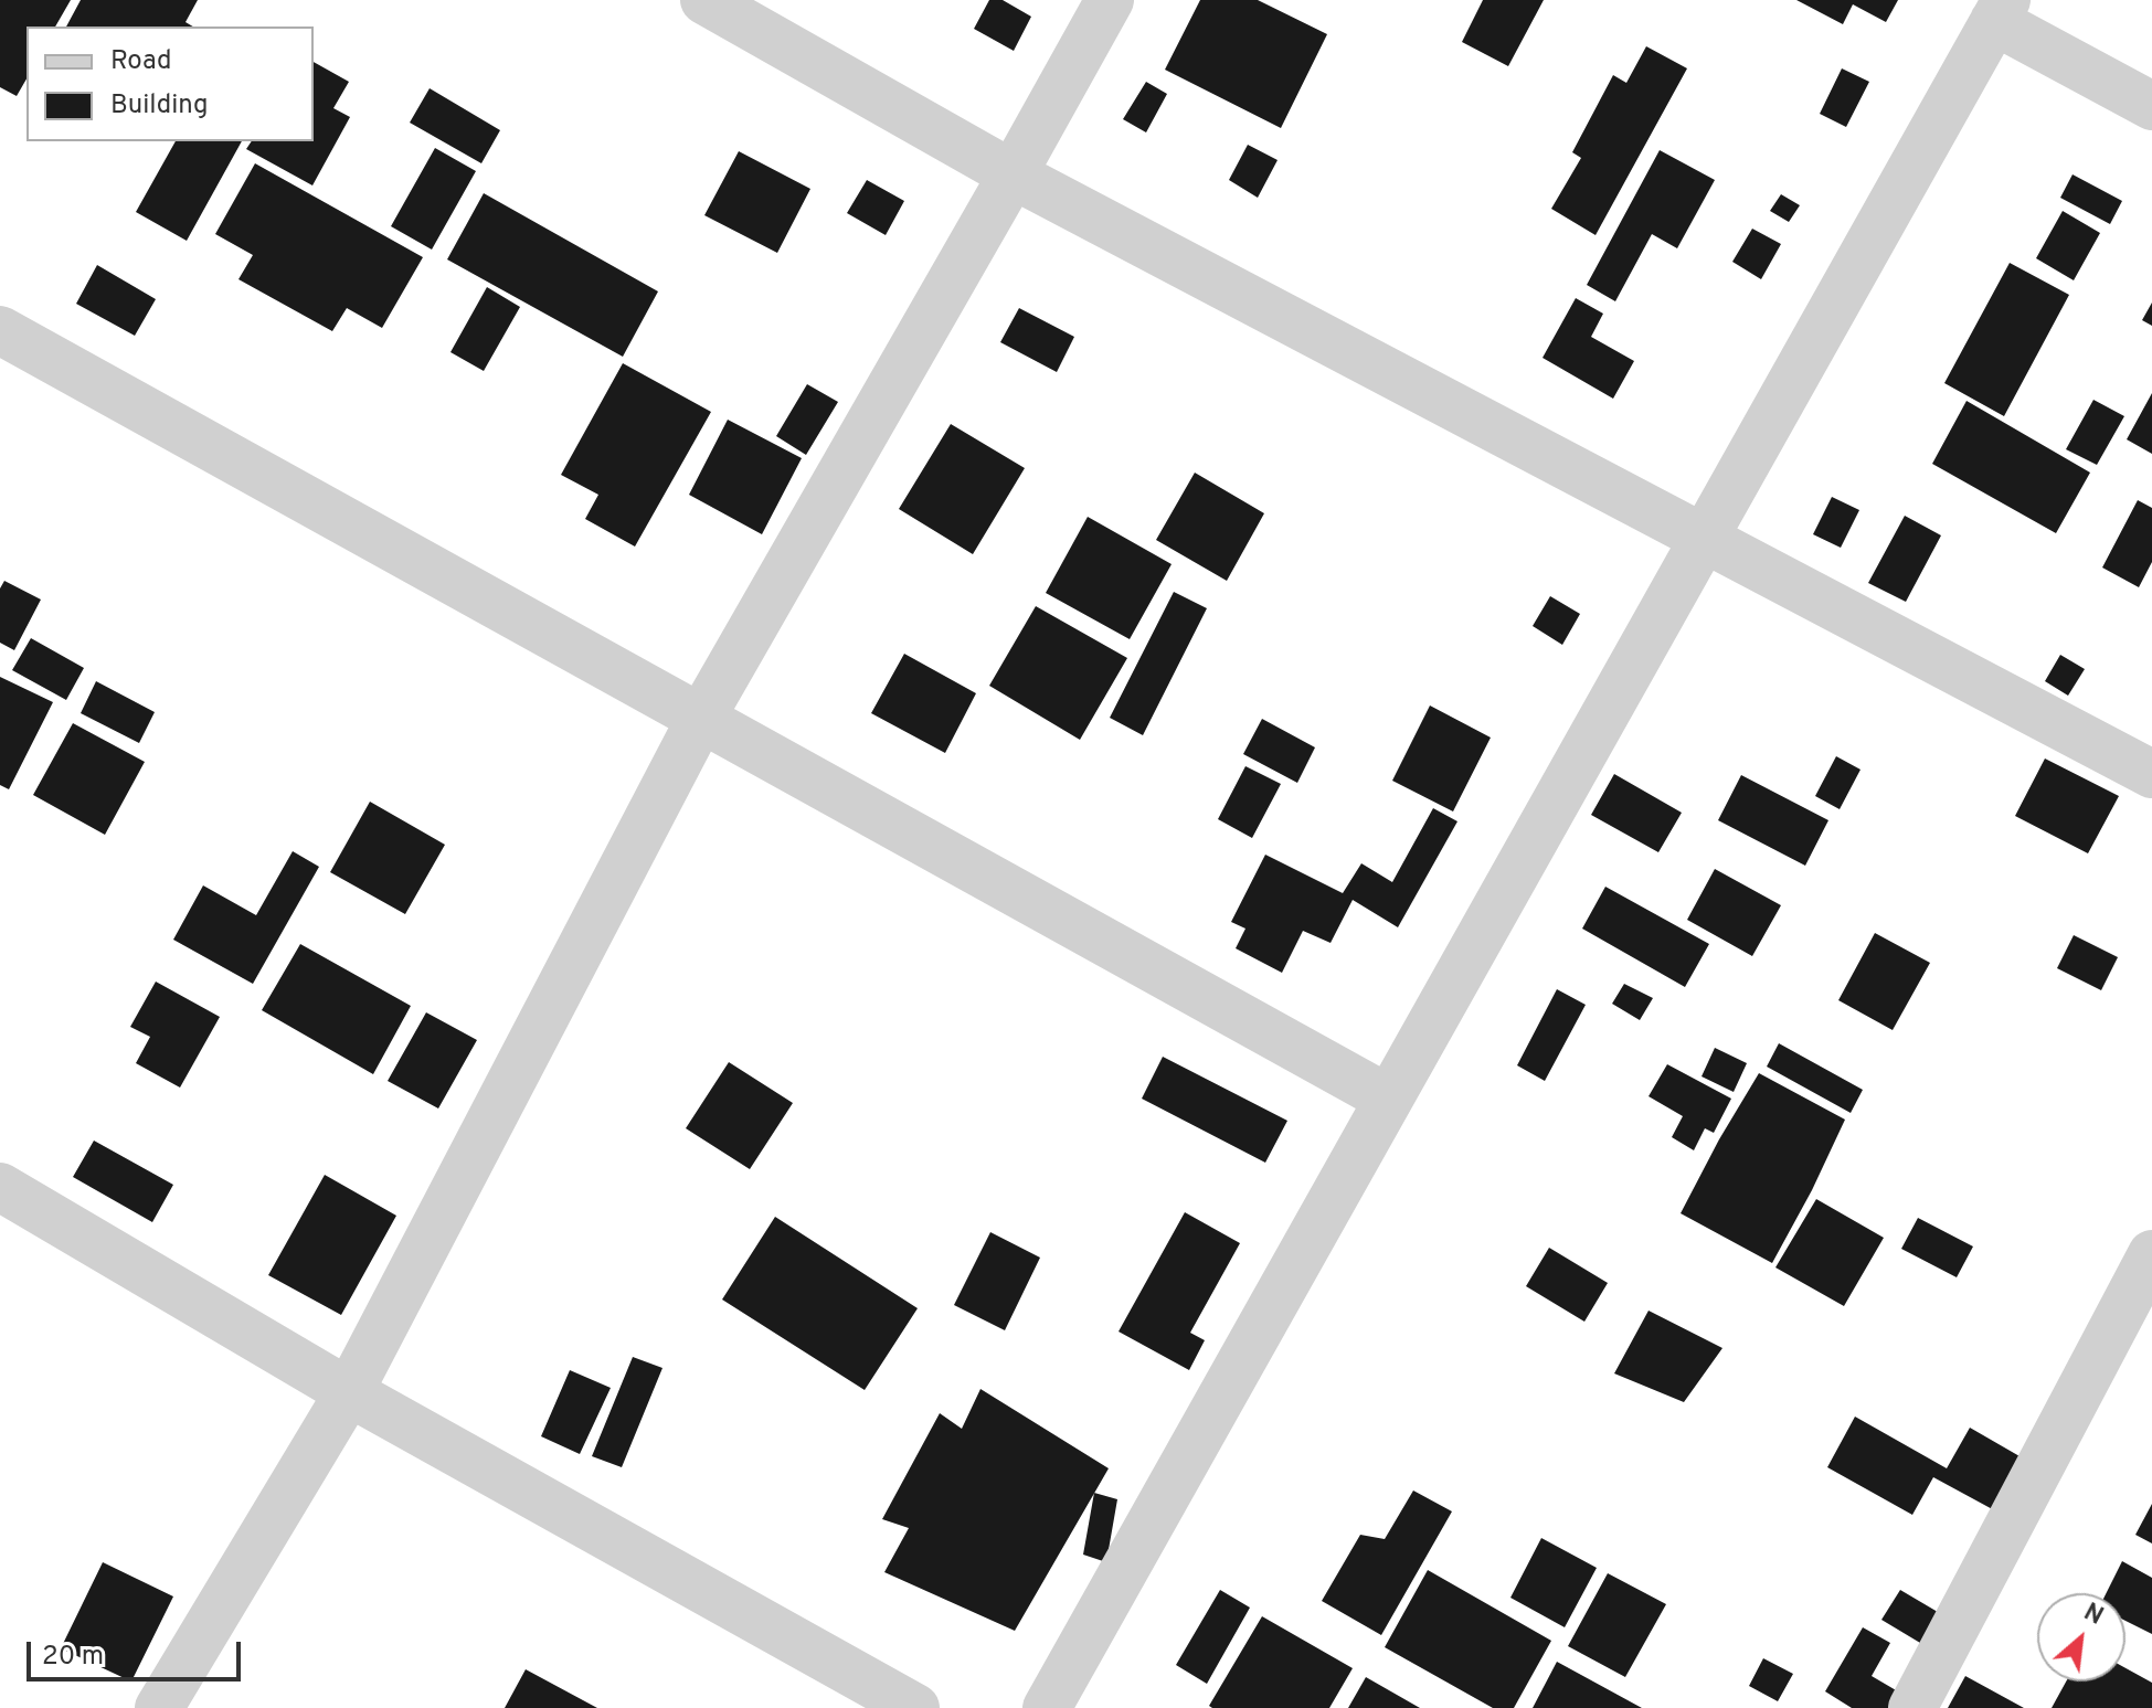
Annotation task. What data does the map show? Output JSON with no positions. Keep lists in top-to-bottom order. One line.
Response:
{"legend":["Road","Building"],"scale_bar":"20 m","north":"top right"}
